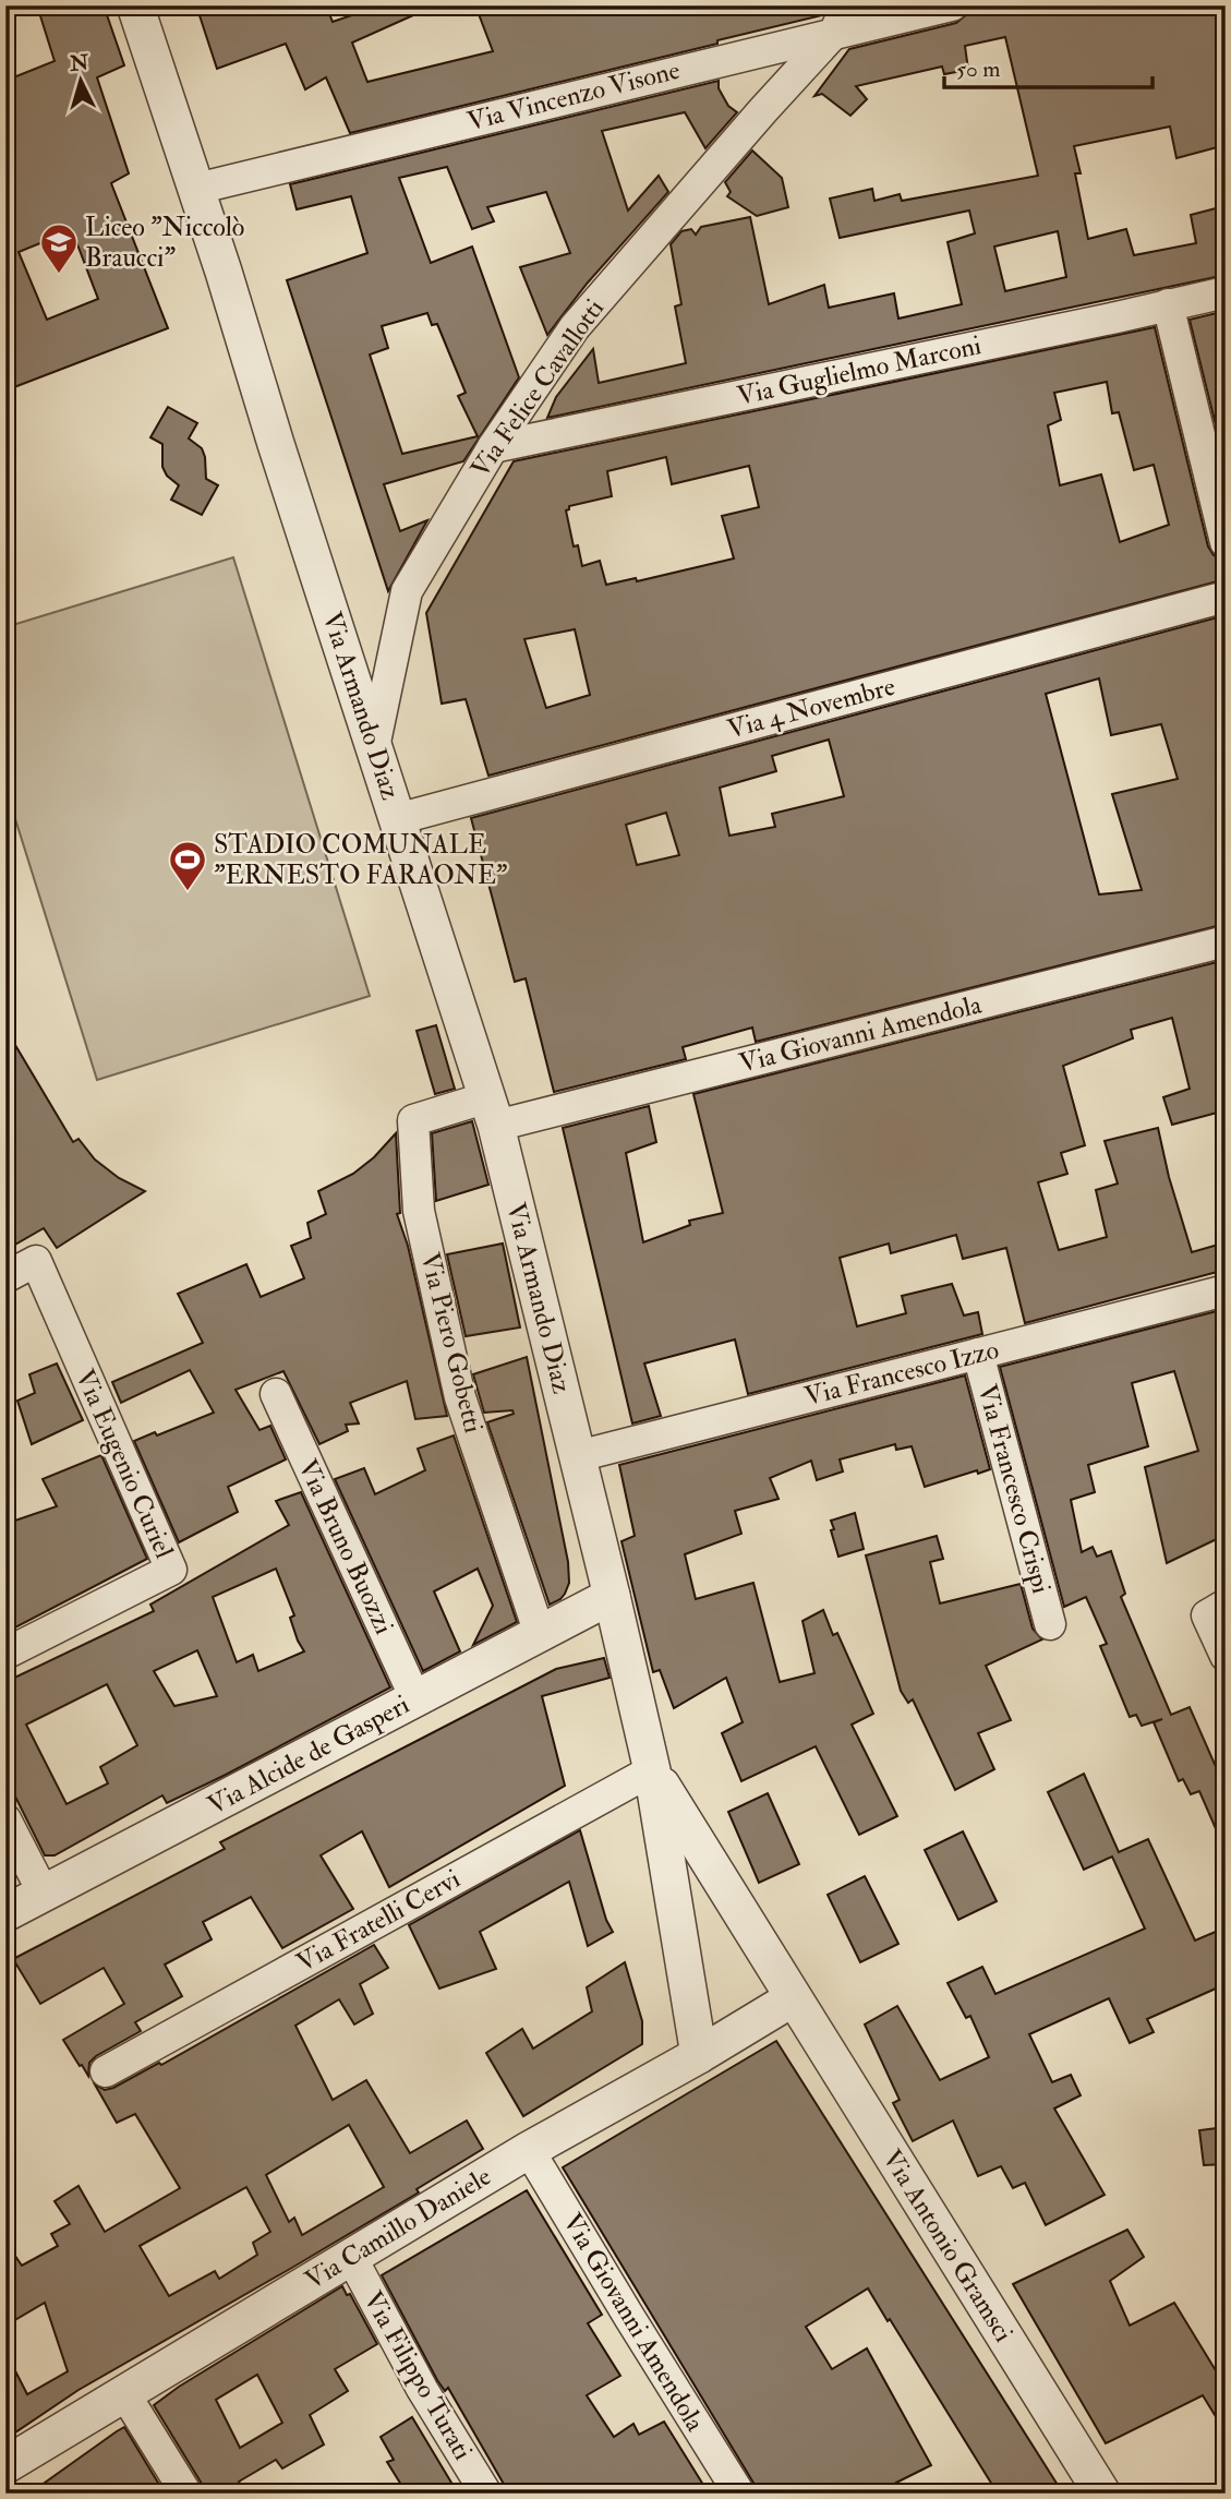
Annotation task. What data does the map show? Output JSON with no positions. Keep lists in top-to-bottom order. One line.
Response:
{"streets":{"street":["Via Vincenzo Visone","Via Guglielmo Marconi","Via Felice Cavallotti","Via Armando Diaz","Via 4 Novembre","Via Giovanni Amendola","Via Piero Gobetti","Via Francesco Izzo","Via Eugenio Curiel","Via Francesco Crispi","Via Bruno Buozzi","Via Alcide de Gasperi","Via Fratelli Cervi","Via Camillo Daniele","Via Antonio Gramsci","Via Filippo Turati"]},"crossings":[["Via Vincenzo Visone","Via Felice Cavallotti"],["Via Vincenzo Visone","Via Armando Diaz"],["Via Guglielmo Marconi","Via Felice Cavallotti"],["Via Felice Cavallotti","Via Armando Diaz"],["Via Armando Diaz","Via 4 Novembre"],["Via Armando Diaz","Via Giovanni Amendola"],["Via Armando Diaz","Via Piero Gobetti"],["Via Armando Diaz","Via Francesco Izzo"],["Via Armando Diaz","Via Alcide de Gasperi"],["Via Giovanni Amendola","Via Piero Gobetti"],["Via Giovanni Amendola","Via Camillo Daniele"],["Via Piero Gobetti","Via Alcide de Gasperi"],["Via Francesco Izzo","Via Francesco Crispi"],["Via Bruno Buozzi","Via Alcide de Gasperi"],["Via Fratelli Cervi","Via Antonio Gramsci"],["Via Camillo Daniele","Via Antonio Gramsci"],["Via Camillo Daniele","Via Filippo Turati"]],"places":{"school or university":["Liceo \"Niccolò Braucci\""],"sports":["STADIO COMUNALE \"ERNESTO FARAONE\""]},"scale_bar":"50 m","north":"top"}
